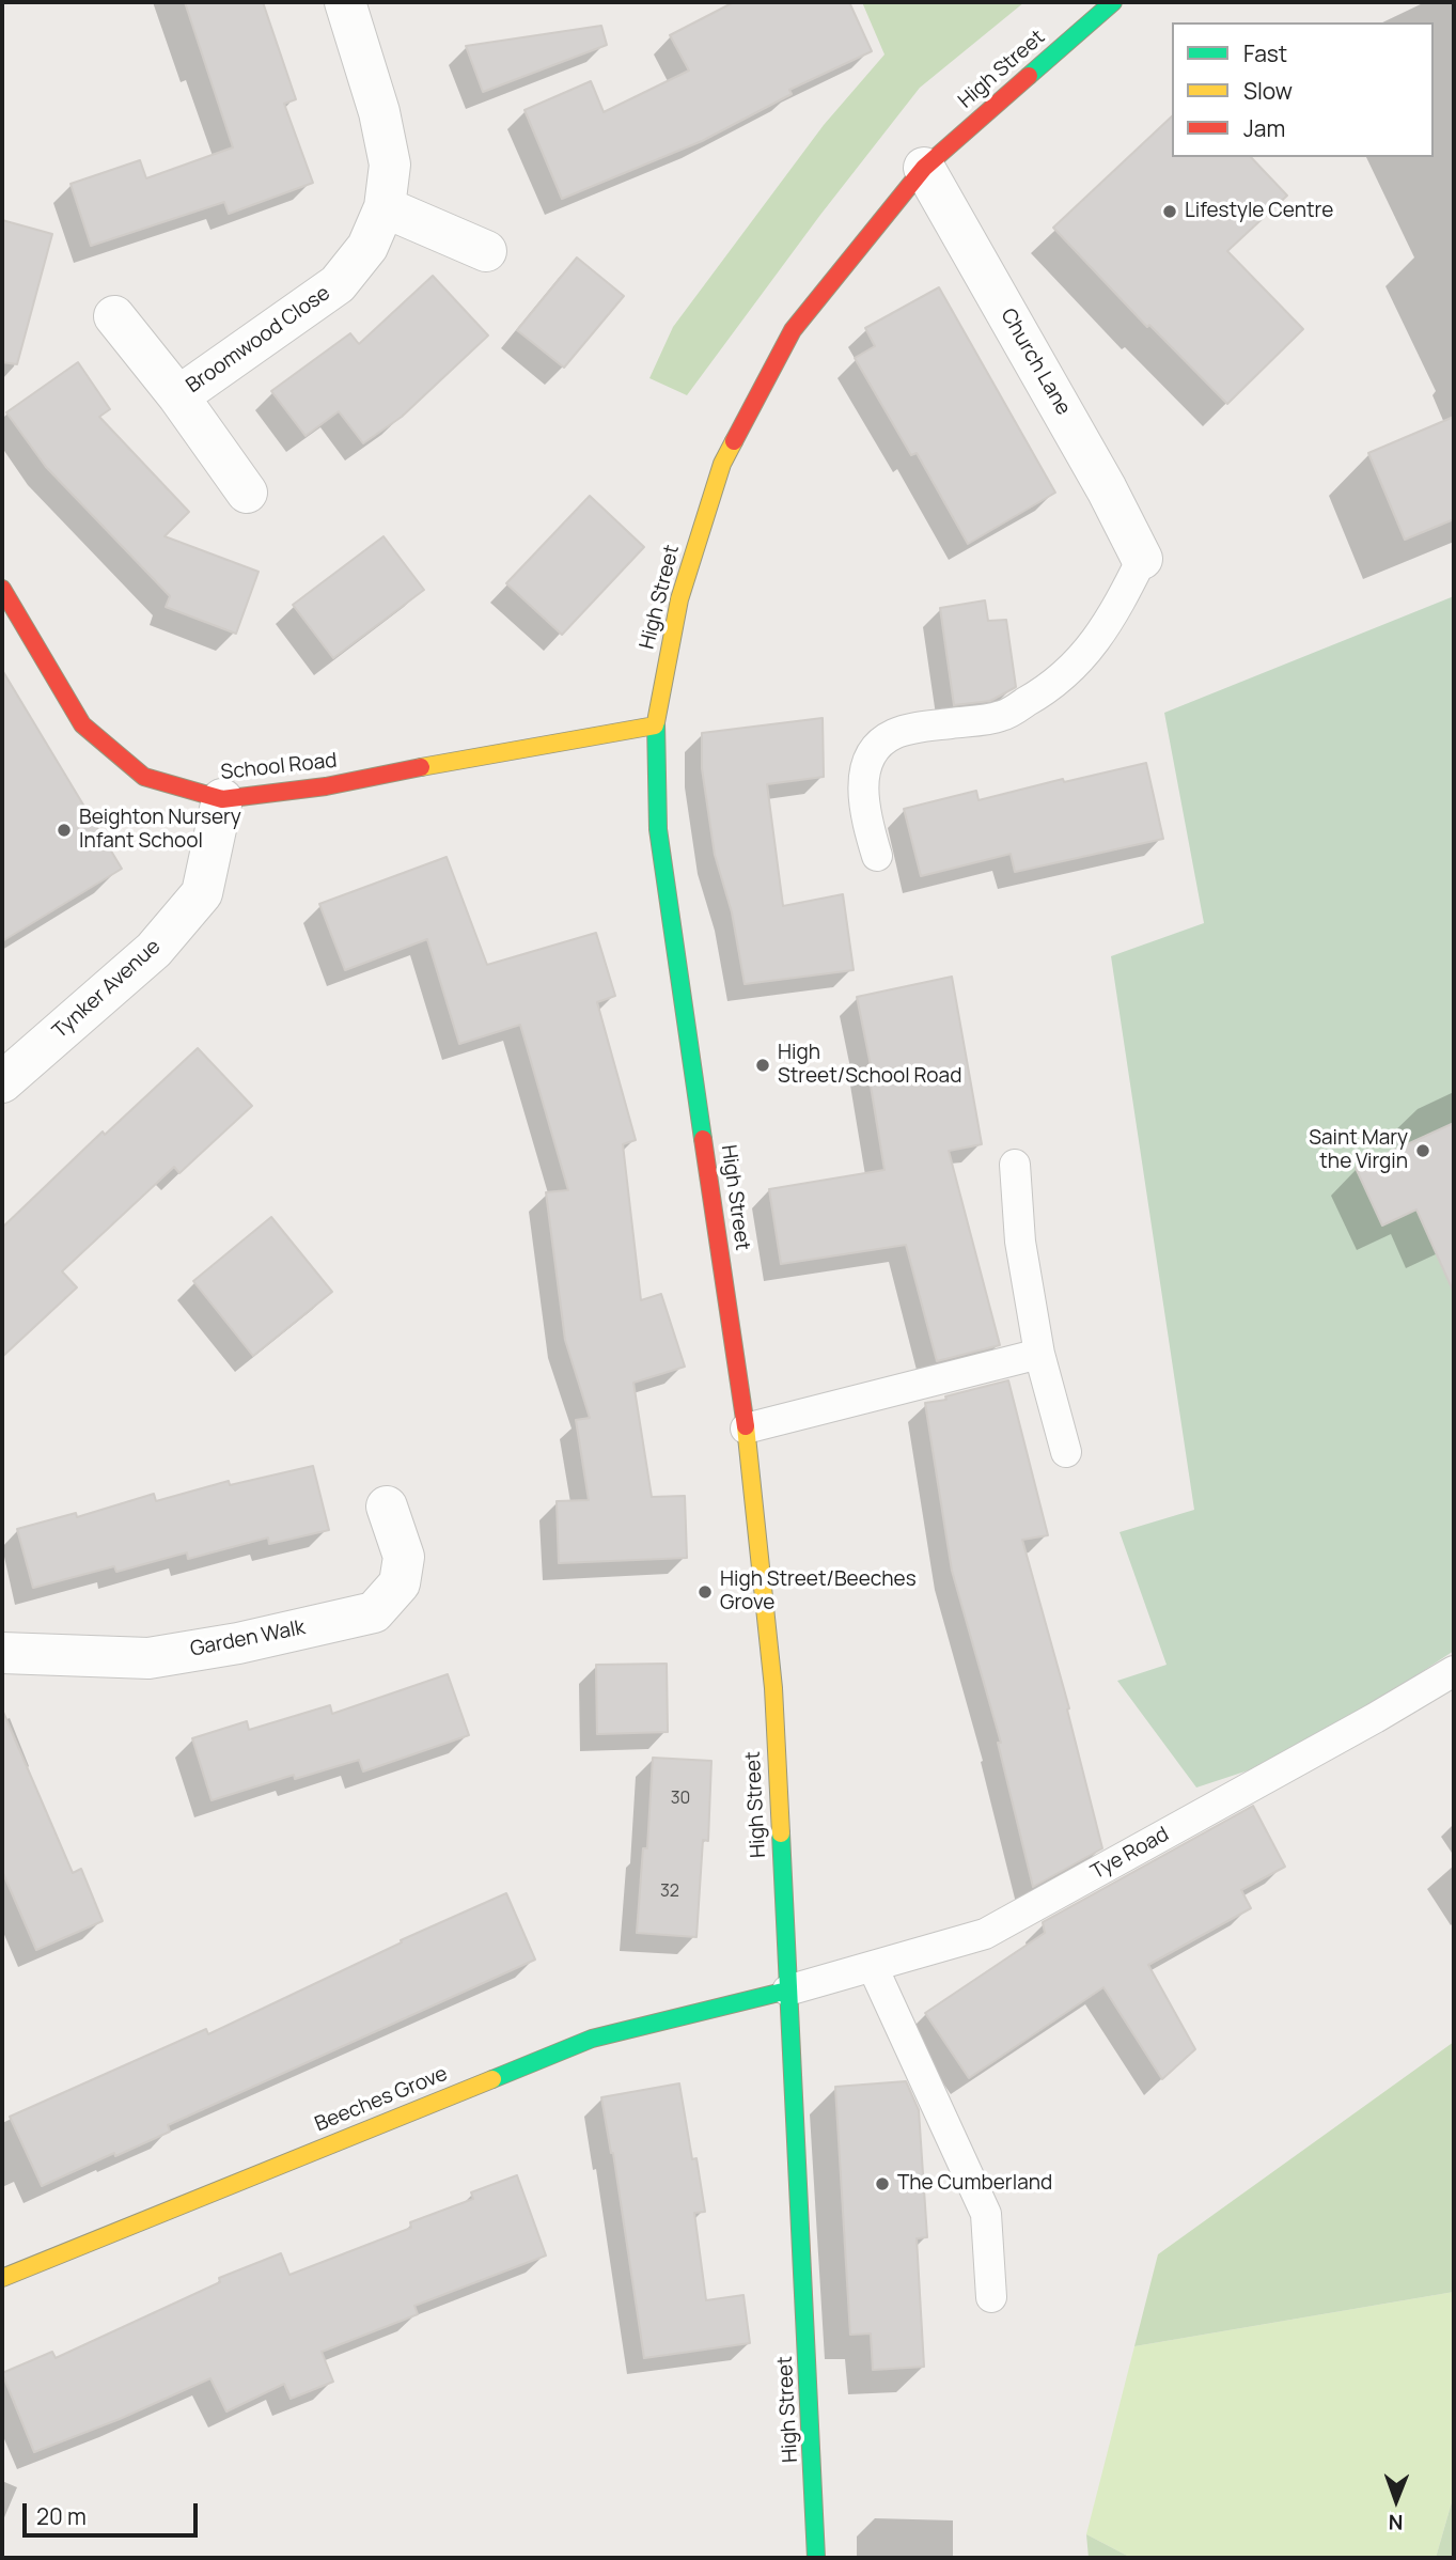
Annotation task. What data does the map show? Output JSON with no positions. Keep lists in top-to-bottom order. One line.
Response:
{"streets":{"street":["High Street","Broomwood Close","Church Lane","School Road","Tynker Avenue","Garden Walk","Beeches Grove"],"lane":["Tye Road"]},"crossings":[["High Street","Church Lane"],["High Street","School Road"],["High Street","Tye Road"],["High Street","Beeches Grove"],["School Road","Tynker Avenue"],["Tye Road","Beeches Grove"]],"places":["Lifestyle Centre","Beighton Nursery Infant School","High Street/School Road","Saint Mary the Virgin","High Street/Beeches Grove","The Cumberland"],"house_numbers":["30","32"],"legend":["Fast","Slow","Jam"],"scale_bar":"20 m","north":"bottom"}
